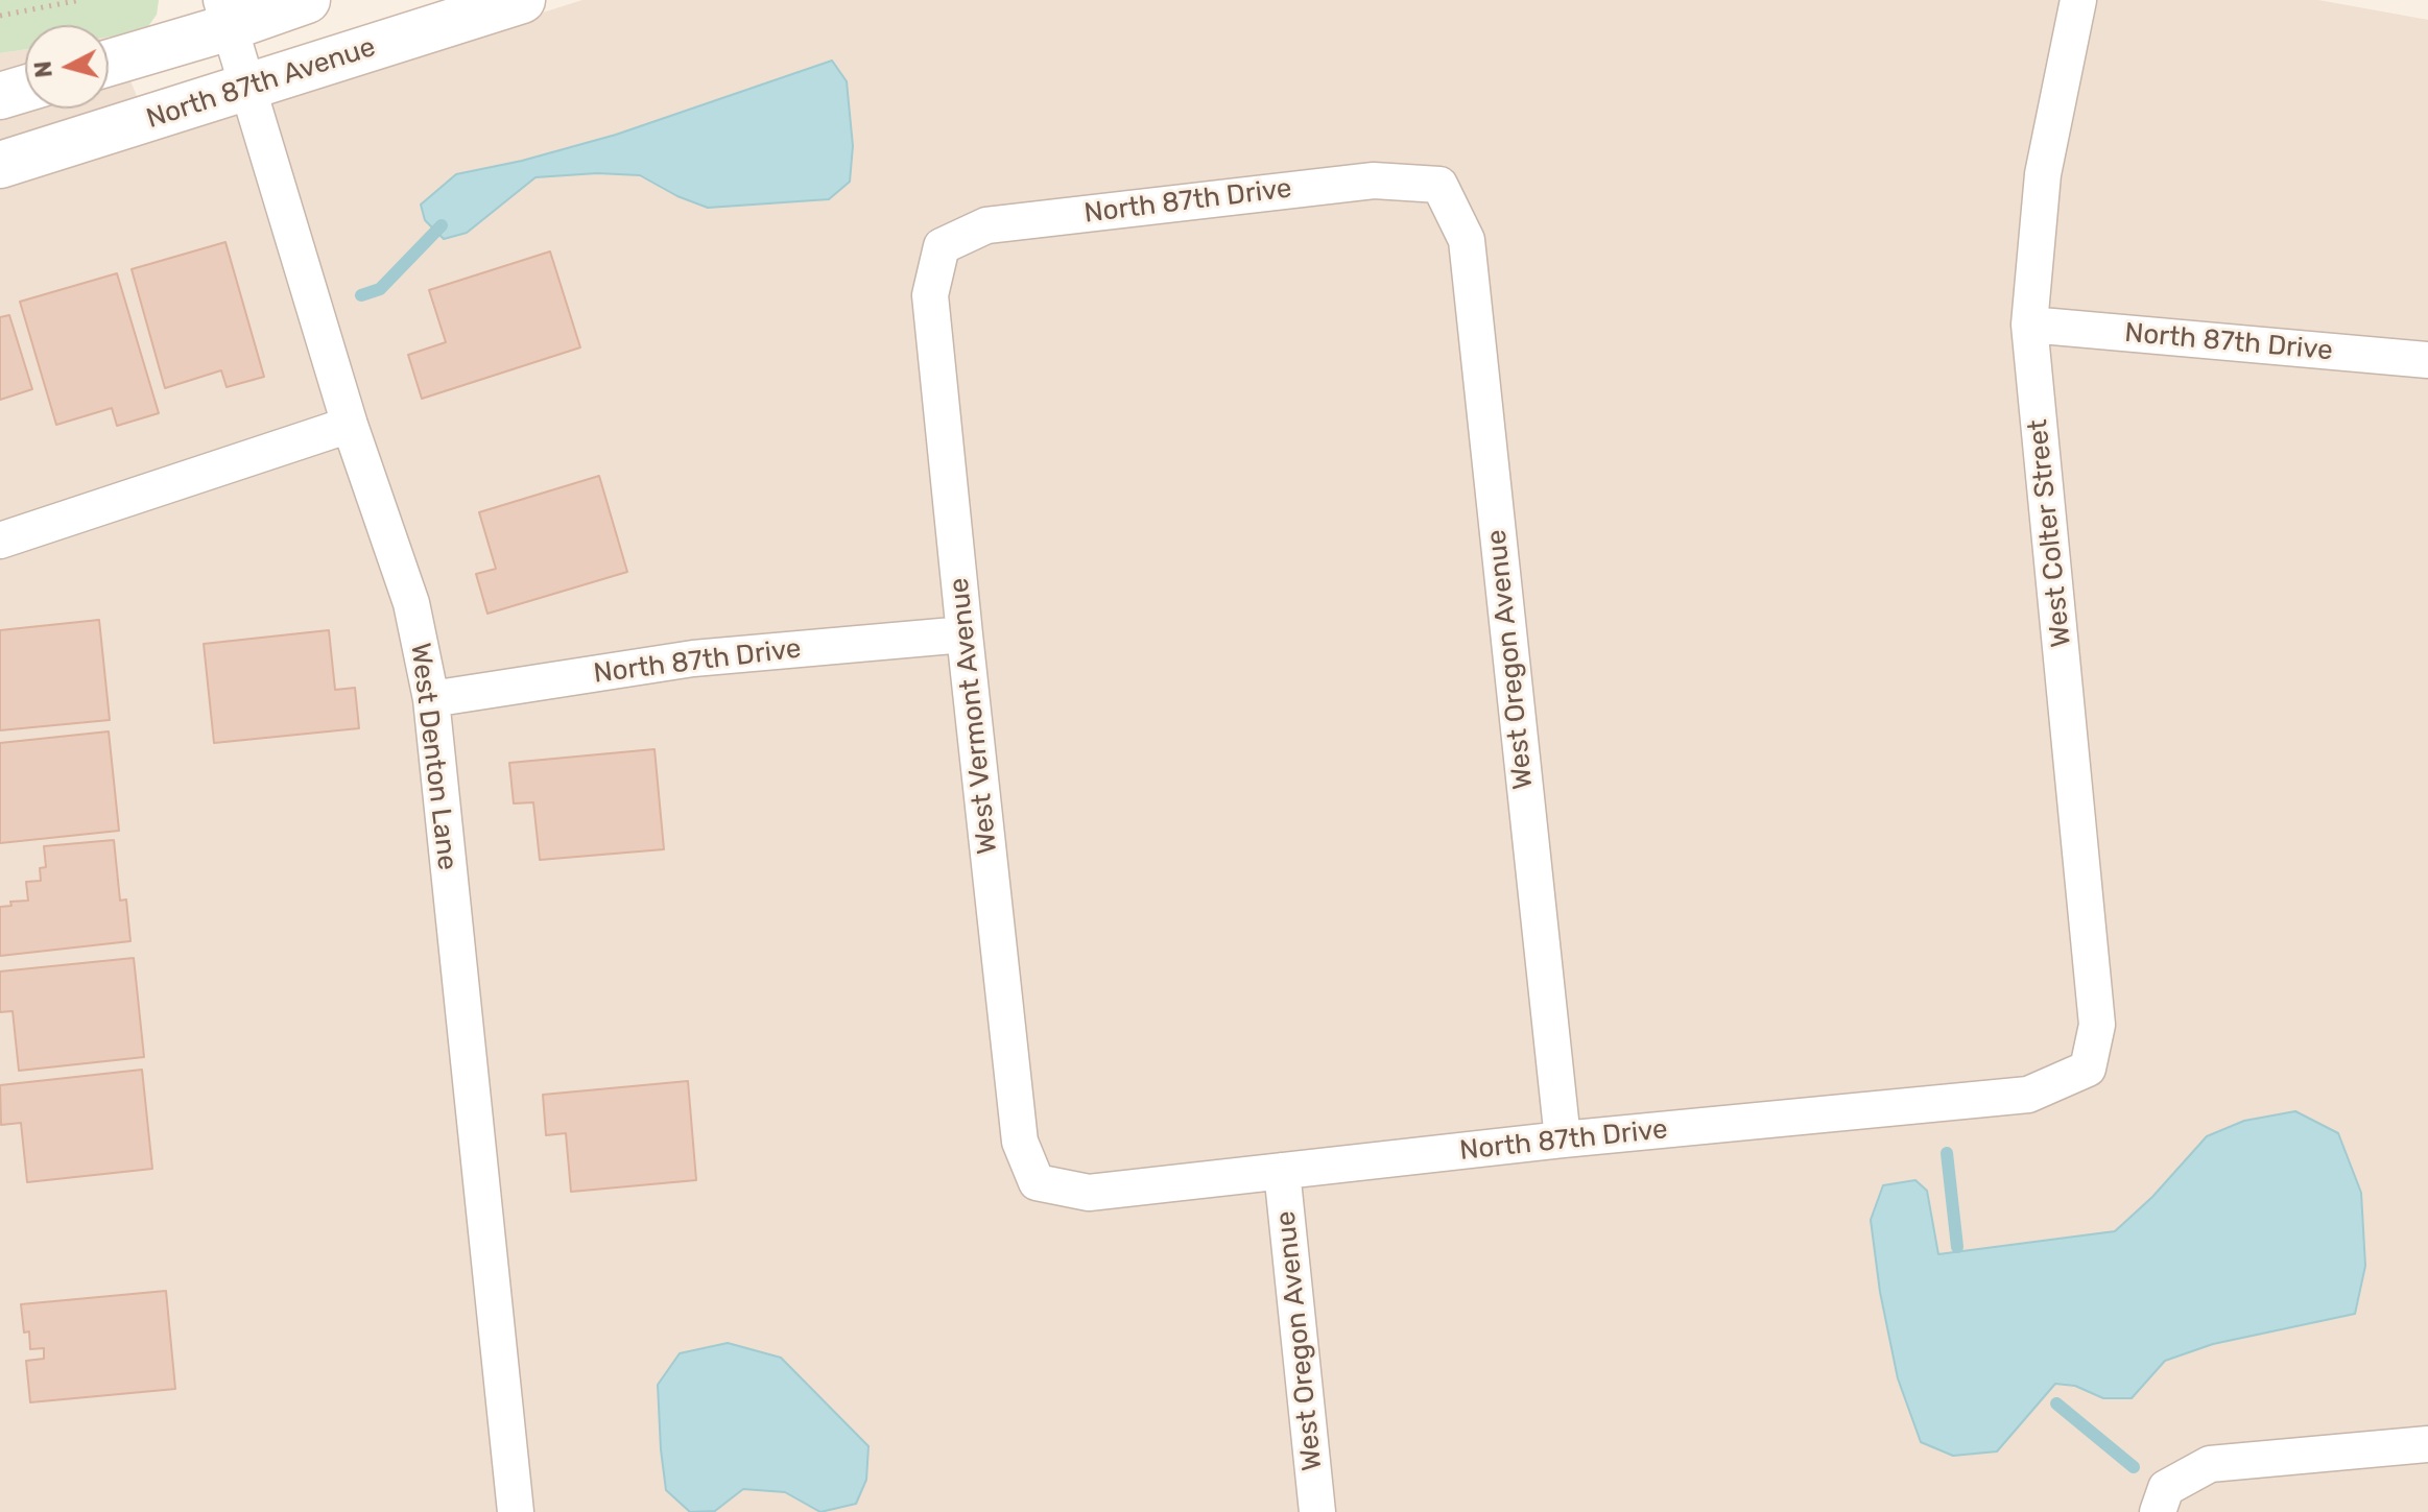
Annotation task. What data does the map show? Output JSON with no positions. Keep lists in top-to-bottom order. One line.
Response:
{"streets":{"street":["North 87th Avenue","North 87th Drive","West Colter Street","West Oregon Avenue","West Vermont Avenue","West Denton Lane"]},"crossings":[["North 87th Avenue","West Denton Lane"],["North 87th Drive","West Colter Street"],["North 87th Drive","West Oregon Avenue"],["North 87th Drive","West Vermont Avenue"],["North 87th Drive","West Denton Lane"]],"north":"left"}
